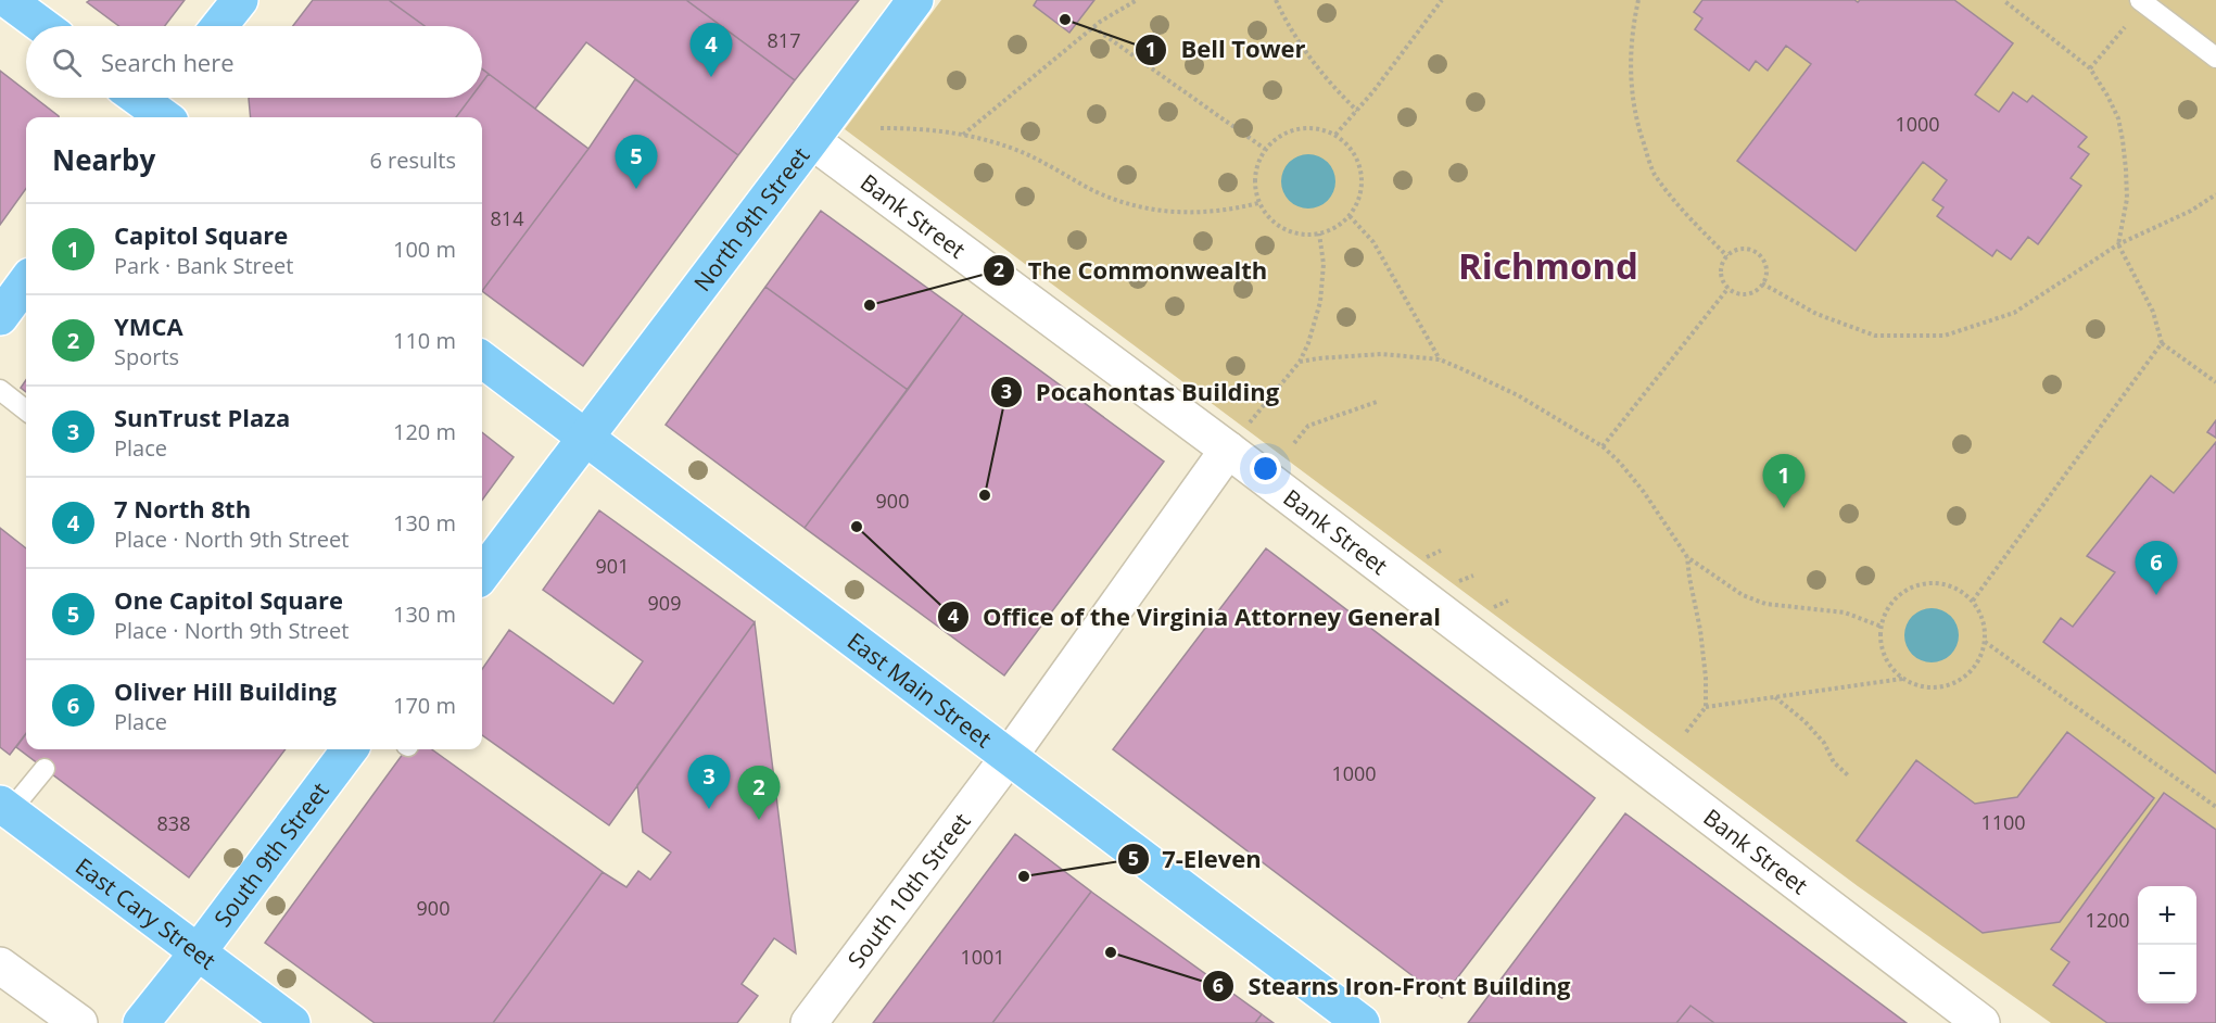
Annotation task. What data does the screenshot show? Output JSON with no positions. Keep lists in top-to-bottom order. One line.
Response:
{"streets":{"main road":["North 9th Street","East Main Street","South 9th Street","East Cary Street"],"street":["Bank Street","South 10th Street"]},"crossings":[["Bank Street","North 9th Street"],["Bank Street","South 10th Street"],["North 9th Street","East Main Street"],["East Main Street","South 10th Street"],["South 9th Street","East Cary Street"]],"districts":["Richmond"],"places":["Bell Tower","The Commonwealth","Pocahontas Building","Office of the Virginia Attorney General","7-Eleven","Stearns Iron-Front Building"],"house_numbers":["817","1000","814","900","901","909","1000","1100","838","900","1200","1001"],"page":{"pins":["4","5","1","6","3","2"],"search":"Search here","heading":["Nearby","6 results"],"list":[{"mark":"1","name":"Capitol Square","note":"Park · Bank Street","value":"100 m"},{"mark":"2","name":"YMCA","note":"Sports","value":"110 m"},{"mark":"3","name":"SunTrust Plaza","note":"Place","value":"120 m"},{"mark":"4","name":"7 North 8th","note":"Place · North 9th Street","value":"130 m"},{"mark":"5","name":"One Capitol Square","note":"Place · North 9th Street","value":"130 m"},{"mark":"6","name":"Oliver Hill Building","note":"Place","value":"170 m"}],"map_buttons":["+","−"]}}
